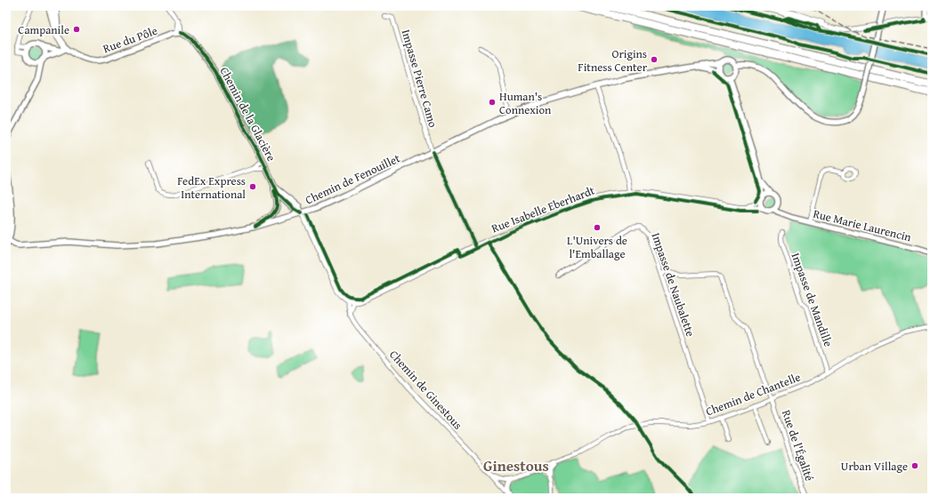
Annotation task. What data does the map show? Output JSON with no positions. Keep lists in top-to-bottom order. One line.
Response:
{"streets":{"street":["Rue du Pôle","Impasse Pierre Camo","Chemin de la Glacière","Chemin de Fenouillet","Rue Isabelle Eberhardt","Rue Marie Laurencin","Impasse de Naubalette","Impasse de Mandille","Chemin de Ginestous","Chemin de Chantelle","Rue de l'Égalité"]},"crossings":[["Rue du Pôle","Chemin de la Glacière"],["Impasse Pierre Camo","Chemin de Fenouillet"],["Chemin de la Glacière","Chemin de Fenouillet"],["Rue Isabelle Eberhardt","Rue Marie Laurencin"],["Rue Isabelle Eberhardt","Chemin de Ginestous"],["Impasse de Naubalette","Chemin de Chantelle"],["Impasse de Naubalette","Rue de l'Égalité"],["Impasse de Mandille","Chemin de Chantelle"],["Chemin de Chantelle","Rue de l'Égalité"]],"districts":["Ginestous"],"places":["Campanile","Origins Fitness Center","Human's Connexion","FedEx Express International","L'Univers de l'Emballage","Urban Village"]}
